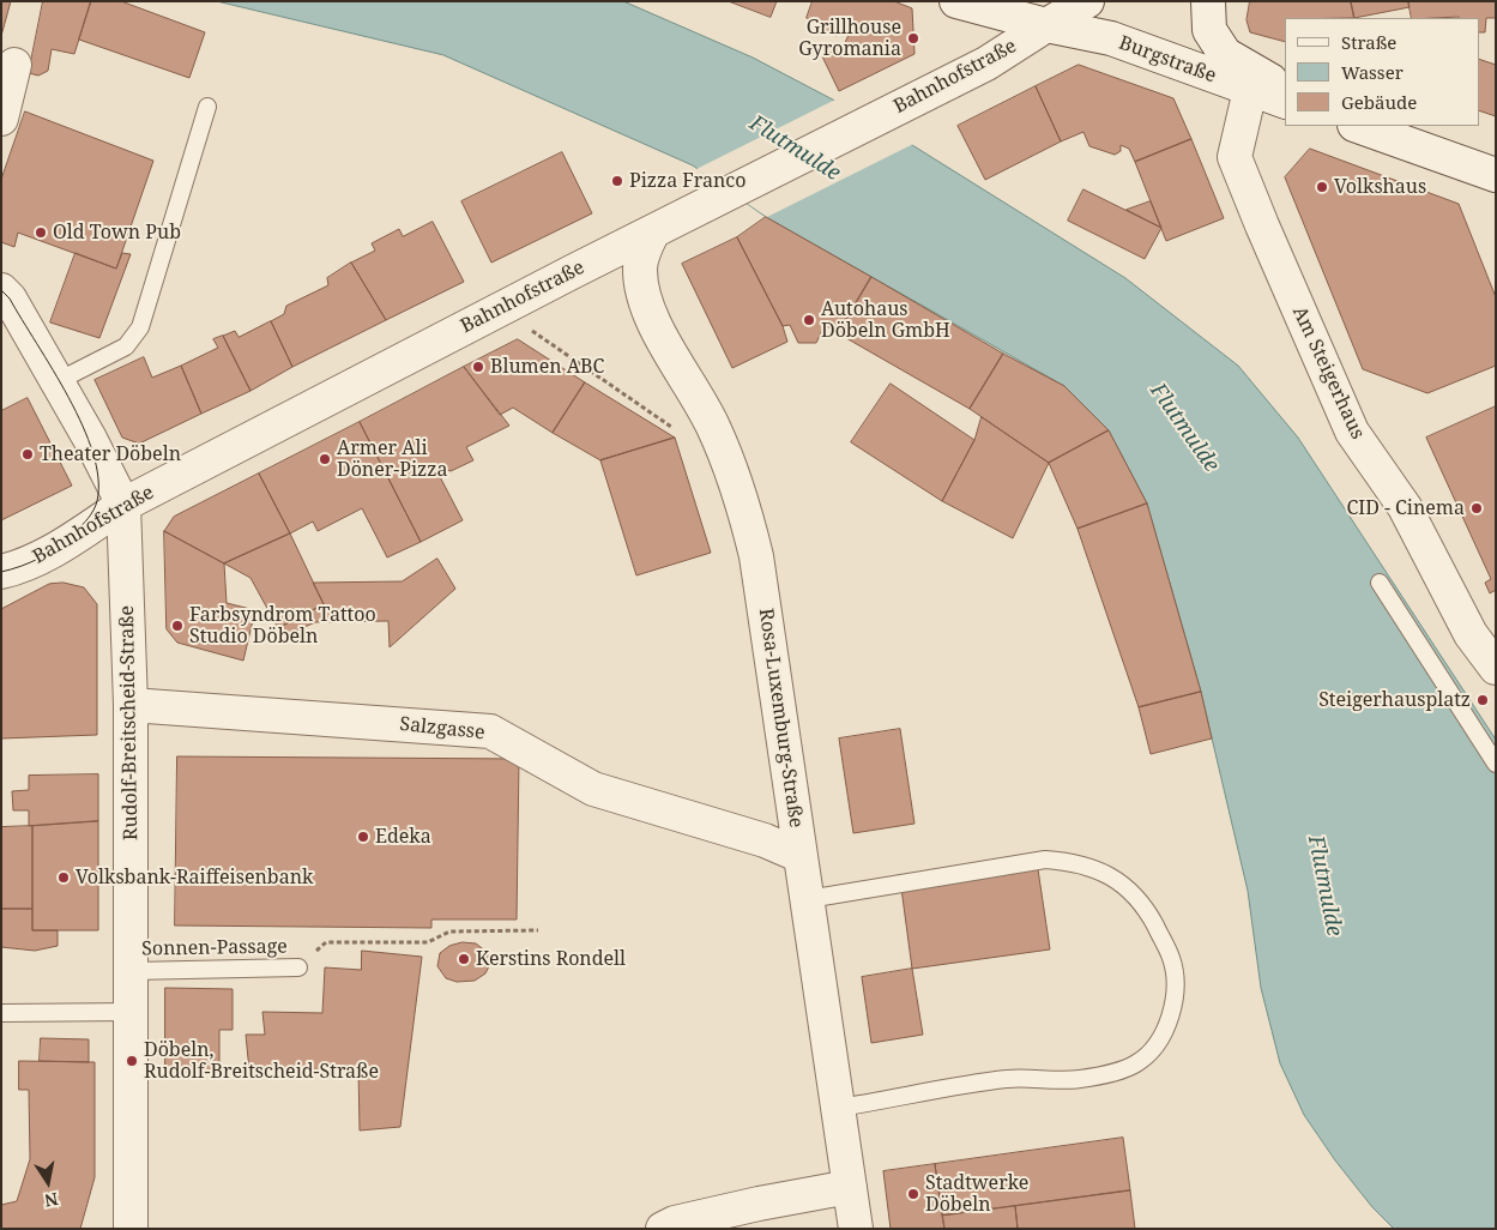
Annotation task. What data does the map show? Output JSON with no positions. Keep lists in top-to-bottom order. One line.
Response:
{"streets":{"street":["Burgstraße","Bahnhofstraße","Am Steigerhaus","Rosa-Luxemburg-Straße","Rudolf-Breitscheid-Straße","Salzgasse"],"lane":["Sonnen-Passage"]},"crossings":[["Burgstraße","Bahnhofstraße"],["Burgstraße","Am Steigerhaus"],["Bahnhofstraße","Rosa-Luxemburg-Straße"],["Bahnhofstraße","Rudolf-Breitscheid-Straße"],["Rosa-Luxemburg-Straße","Salzgasse"],["Rudolf-Breitscheid-Straße","Salzgasse"],["Rudolf-Breitscheid-Straße","Sonnen-Passage"]],"water":["Flutmulde"],"places":["Grillhouse Gyromania","Pizza Franco","Volkshaus","Old Town Pub","Autohaus Döbeln GmbH","Blumen ABC","Theater Döbeln","Armer Ali Döner-Pizza","CID - Cinema","Farbsyndrom Tattoo Studio Döbeln","Steigerhausplatz","Edeka","Volksbank-Raiffeisenbank","Kerstins Rondell","Döbeln, Rudolf-Breitscheid-Straße","Stadtwerke Döbeln"],"legend":["Straße","Wasser","Gebäude"],"north":"bottom"}
